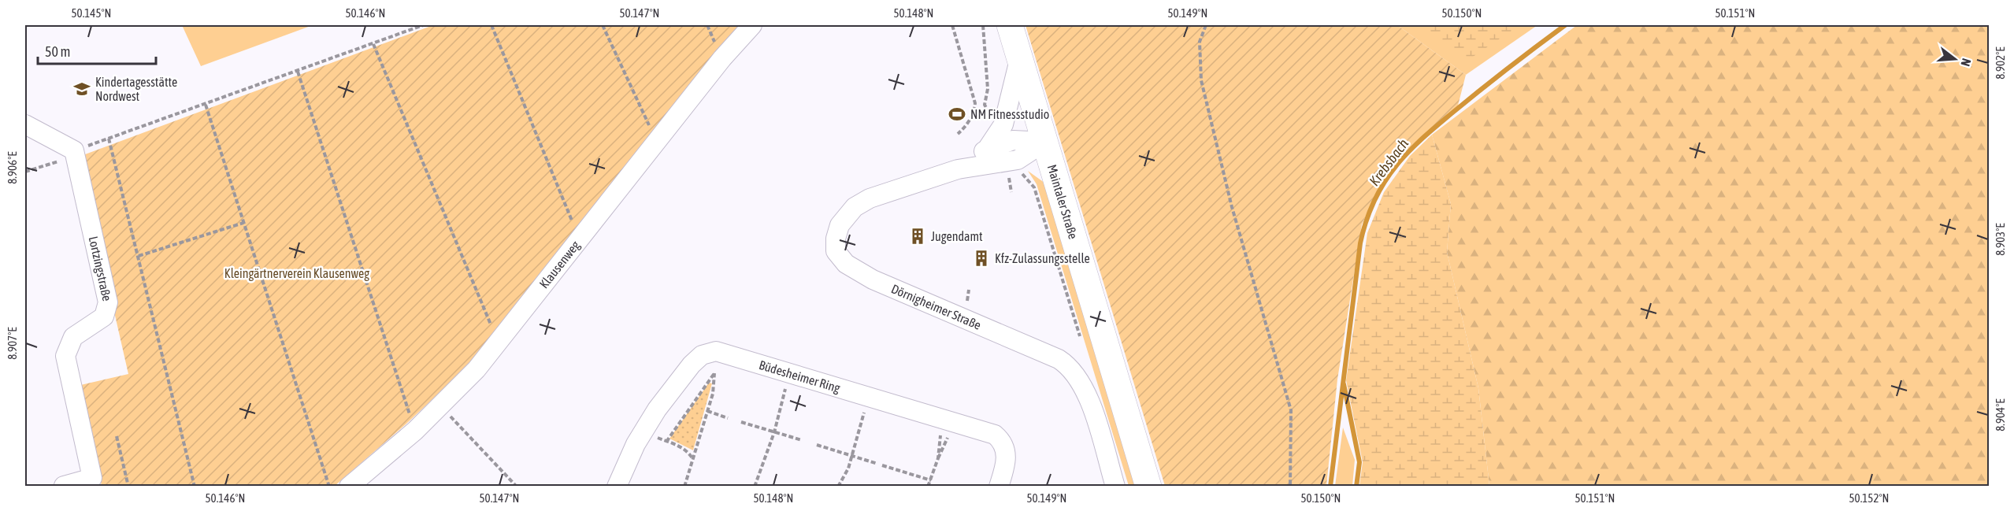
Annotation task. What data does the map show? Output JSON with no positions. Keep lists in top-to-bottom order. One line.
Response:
{"streets":{"main road":["Maintaler Straße"],"street":["Klausenweg","Lortzingstraße","Dörnigheimer Straße","Büdesheimer Ring"]},"crossings":[["Maintaler Straße","Dörnigheimer Straße"]],"water":["Krebsbach"],"parks":["Kleingärtnerverein Klausenweg"],"places":{"school or university":["Kindertagesstätte Nordwest"],"sports":["NM Fitnessstudio"],"building":["Jugendamt","Kfz-Zulassungsstelle"]},"scale_bar":"50 m","north":"right","coordinates":["50.145°N","50.146°N","50.147°N","50.148°N","50.149°N","50.150°N","50.151°N","8.902°E","8.906°E","8.903°E","8.907°E","8.904°E","50.152°N"]}
